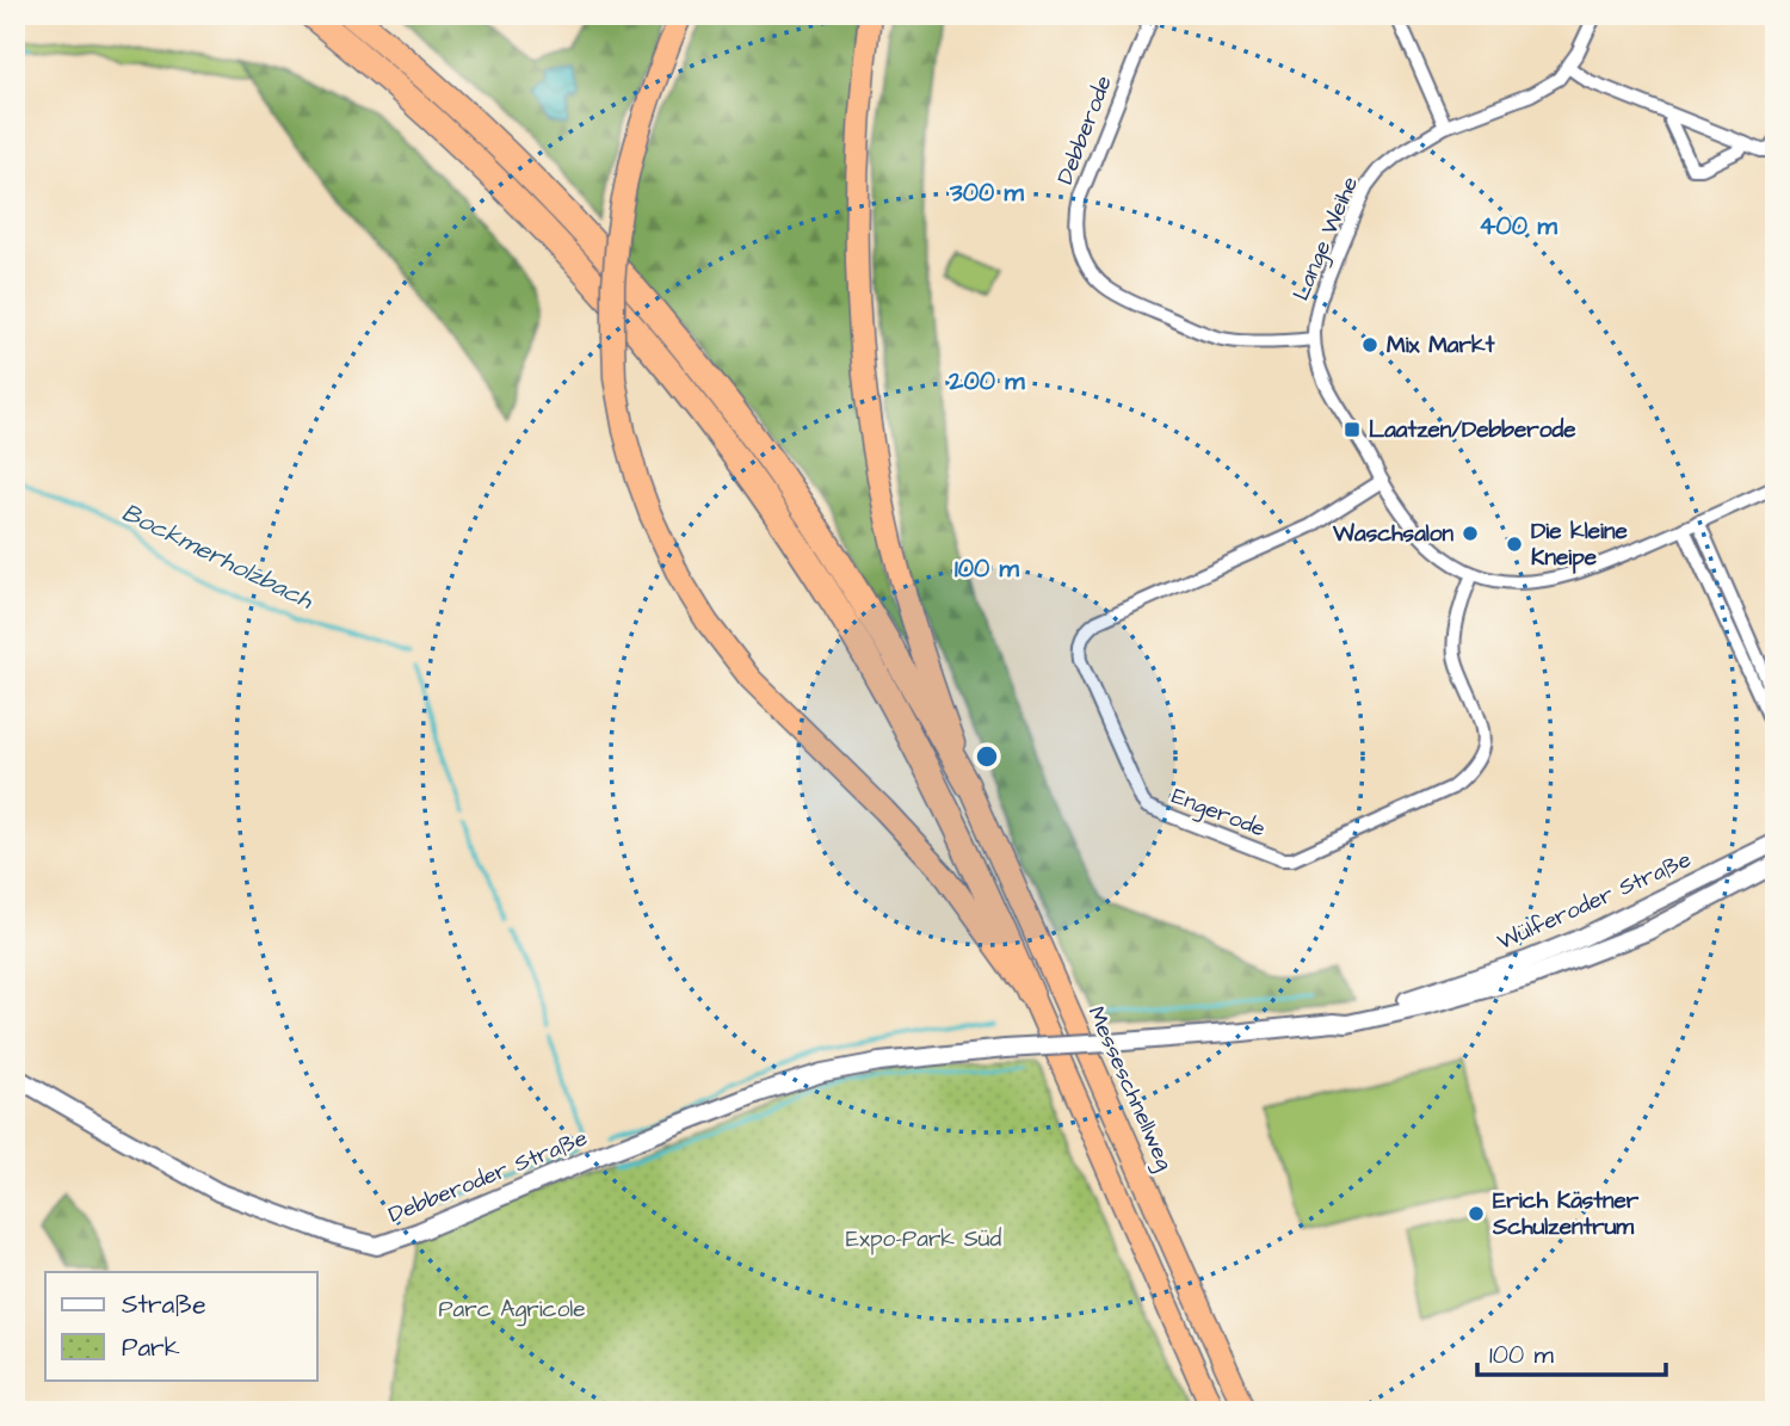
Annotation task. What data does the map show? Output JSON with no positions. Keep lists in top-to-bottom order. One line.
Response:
{"streets":{"highway":["Messeschnellweg"],"street":["Debberode","Lange Weihe","Engerode","Wülferoder Straße","Debberoder Straße"]},"crossings":[["Debberode","Lange Weihe"],["Lange Weihe","Engerode"],["Wülferoder Straße","Debberoder Straße"]],"water":["Bockmerholzbach"],"parks":["Expo-Park Süd","Parc Agricole"],"places":{"other":["Mix Markt","Waschsalon","Die kleine Kneipe","Erich Kästner Schulzentrum"],"transit":["Laatzen/Debberode"]},"legend":["Straße","Park"],"scale_bar":"100 m","rings":["300 m","400 m","200 m","100 m"]}
